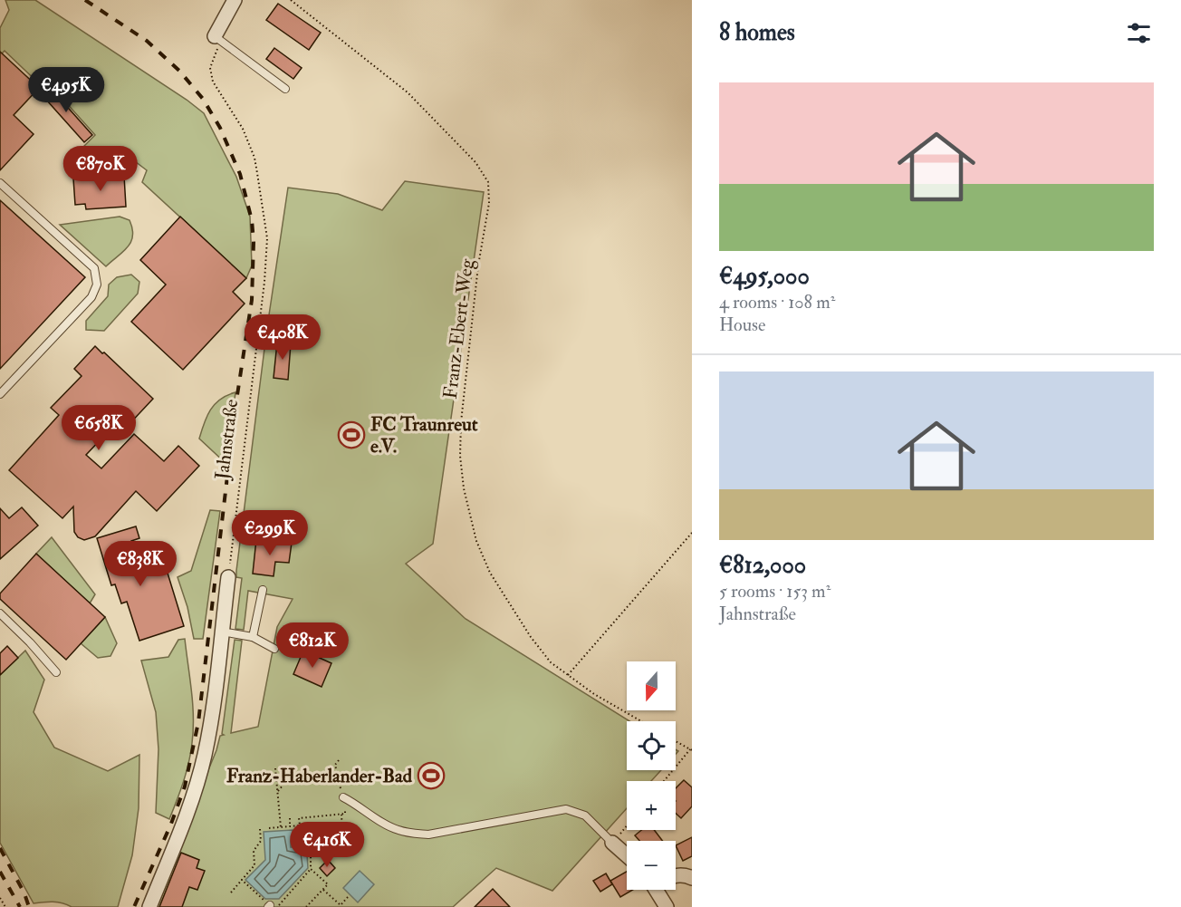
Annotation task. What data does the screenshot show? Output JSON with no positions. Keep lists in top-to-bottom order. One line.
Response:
{"streets":{"path":["Franz-Ebert-Weg","Jahnstraße"]},"places":{"sports":["FC Traunreut e.V.","Franz-Haberlander-Bad"]},"north":"bottom","page":{"heading":"8 homes","list":[{"name":"€495,000","note":"4 rooms · 108 m² · House"},{"name":"€812,000","note":"5 rooms · 153 m² · Jahnstraße"}],"price":["€495K","€870K","€408K","€658K","€299K","€838K","€812K","€416K"],"map_buttons":["+","−"]}}
